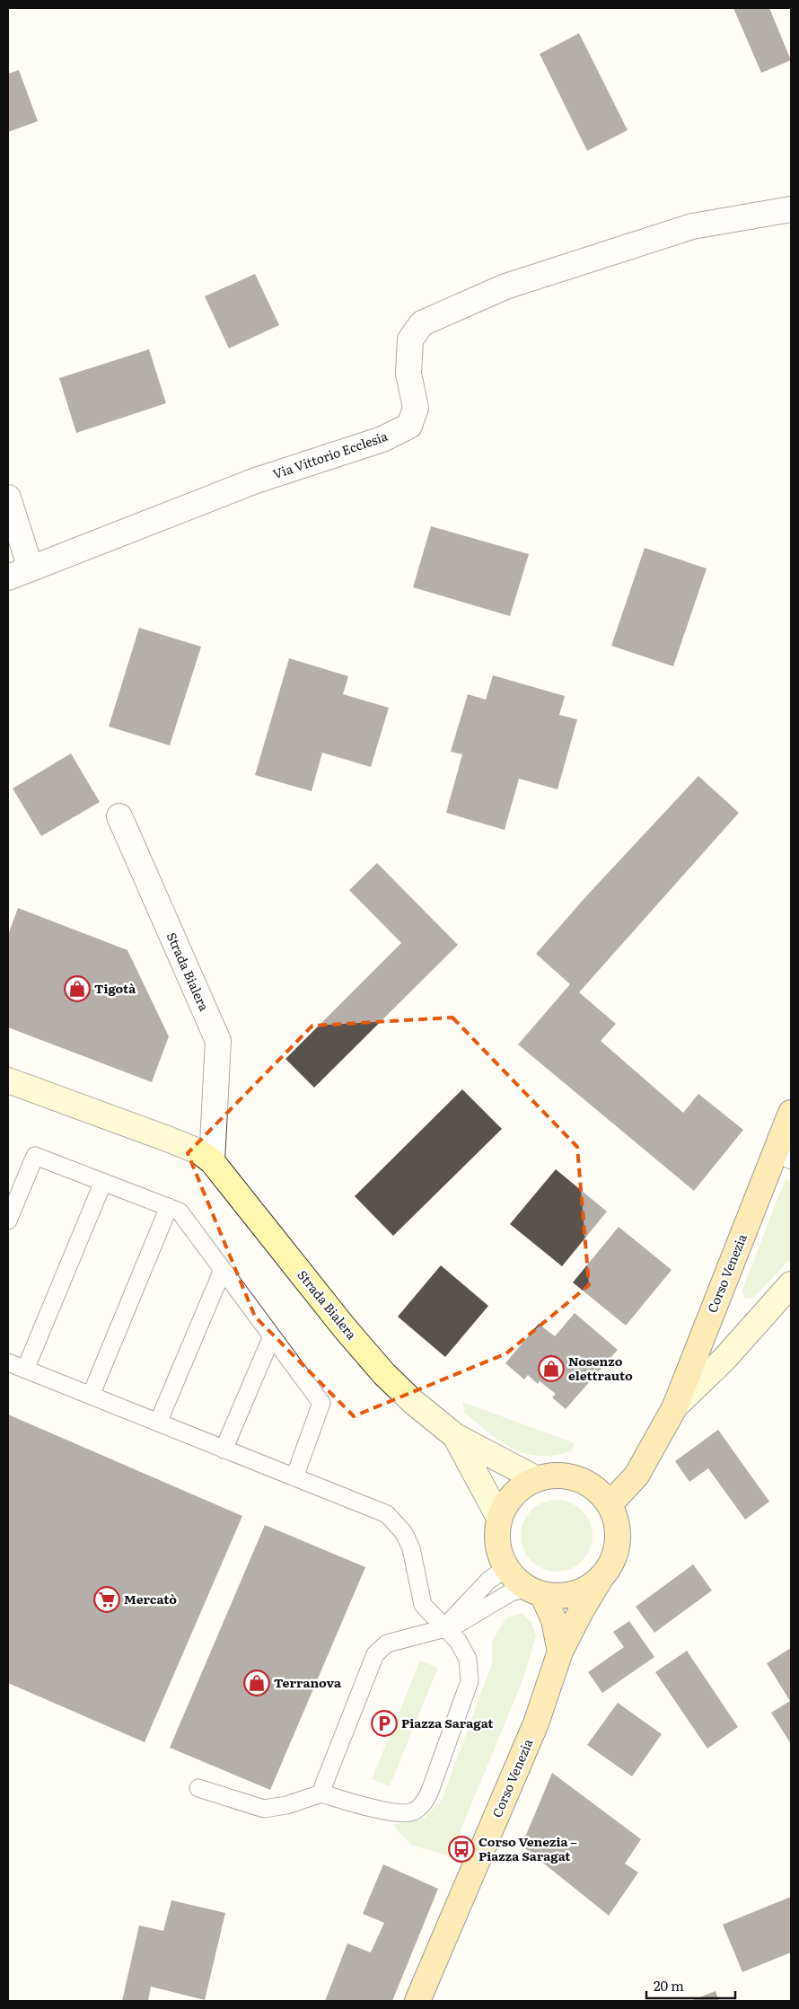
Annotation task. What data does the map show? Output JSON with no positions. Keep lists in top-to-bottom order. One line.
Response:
{"streets":{"main road":["Corso Venezia"],"street":["Via Vittorio Ecclesia","Strada Bialera"]},"crossings":[["Strada Bialera","Corso Venezia"]],"places":{"shop":["Tigotà","Nosenzo elettrauto","Terranova"],"supermarket":["Mercatò"],"parking":["Piazza Saragat"],"bus stop":["Corso Venezia – Piazza Saragat"]},"scale_bar":"20 m"}
